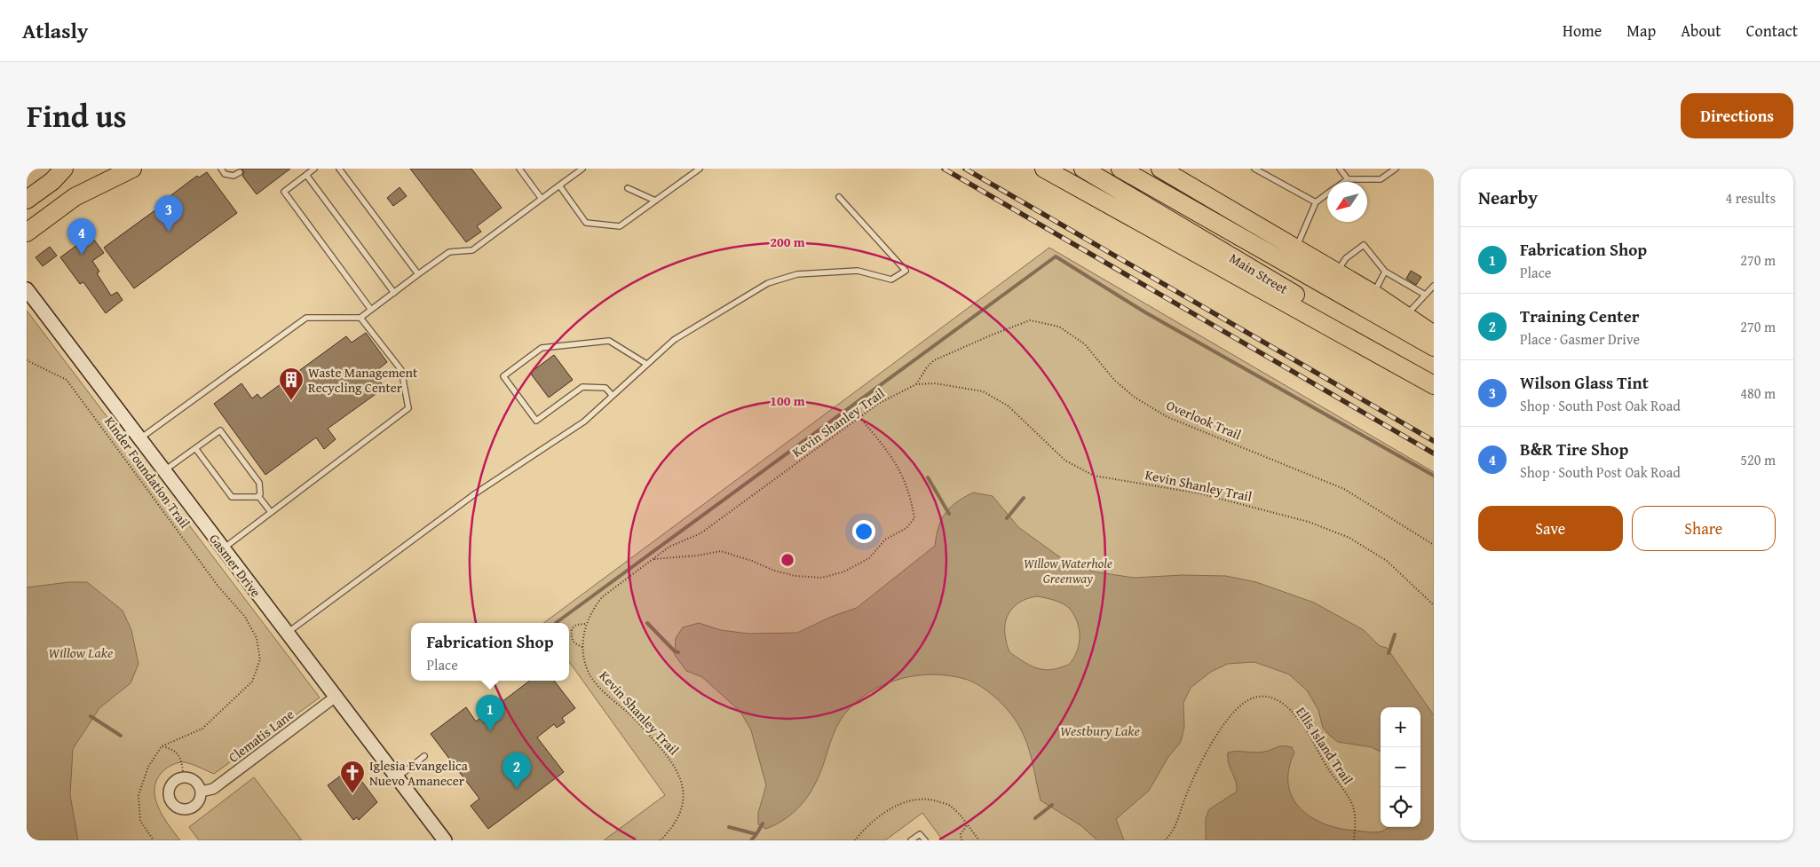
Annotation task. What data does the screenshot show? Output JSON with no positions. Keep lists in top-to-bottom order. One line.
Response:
{"streets":{"highway":["Main Street"],"street":["Gasmer Drive","Clematis Lane"],"path":["Overlook Trail","Kevin Shanley Trail","Kinder Foundation Trail","Ellis Island Trail"]},"crossings":[["Overlook Trail","Kevin Shanley Trail"],["Gasmer Drive","Clematis Lane"]],"water":["Willow Lake","Westbury Lake"],"parks":["Willow Waterhole Greenway"],"places":{"building":["Waste Management Recycling Center"],"church":["Iglesia Evangelica Nuevo Amanecer"]},"north":"bottom left","page":{"header":"Atlasly","nav":["Home","Map","About","Contact"],"title":"Find us","buttons":["Directions",["Save","Share"]],"heading":["Nearby","4 results"],"pins":["3","4","1","2"],"list":[{"mark":"1","name":"Fabrication Shop","note":"Place","value":"270 m"},{"mark":"2","name":"Training Center","note":"Place · Gasmer Drive","value":"270 m"},{"mark":"3","name":"Wilson Glass Tint","note":"Shop · South Post Oak Road","value":"480 m"},{"mark":"4","name":"B&R Tire Shop","note":"Shop · South Post Oak Road","value":"520 m"}],"popup":["Fabrication Shop","Place"],"map_buttons":["+","−"]},"rings":["200 m","100 m"]}
